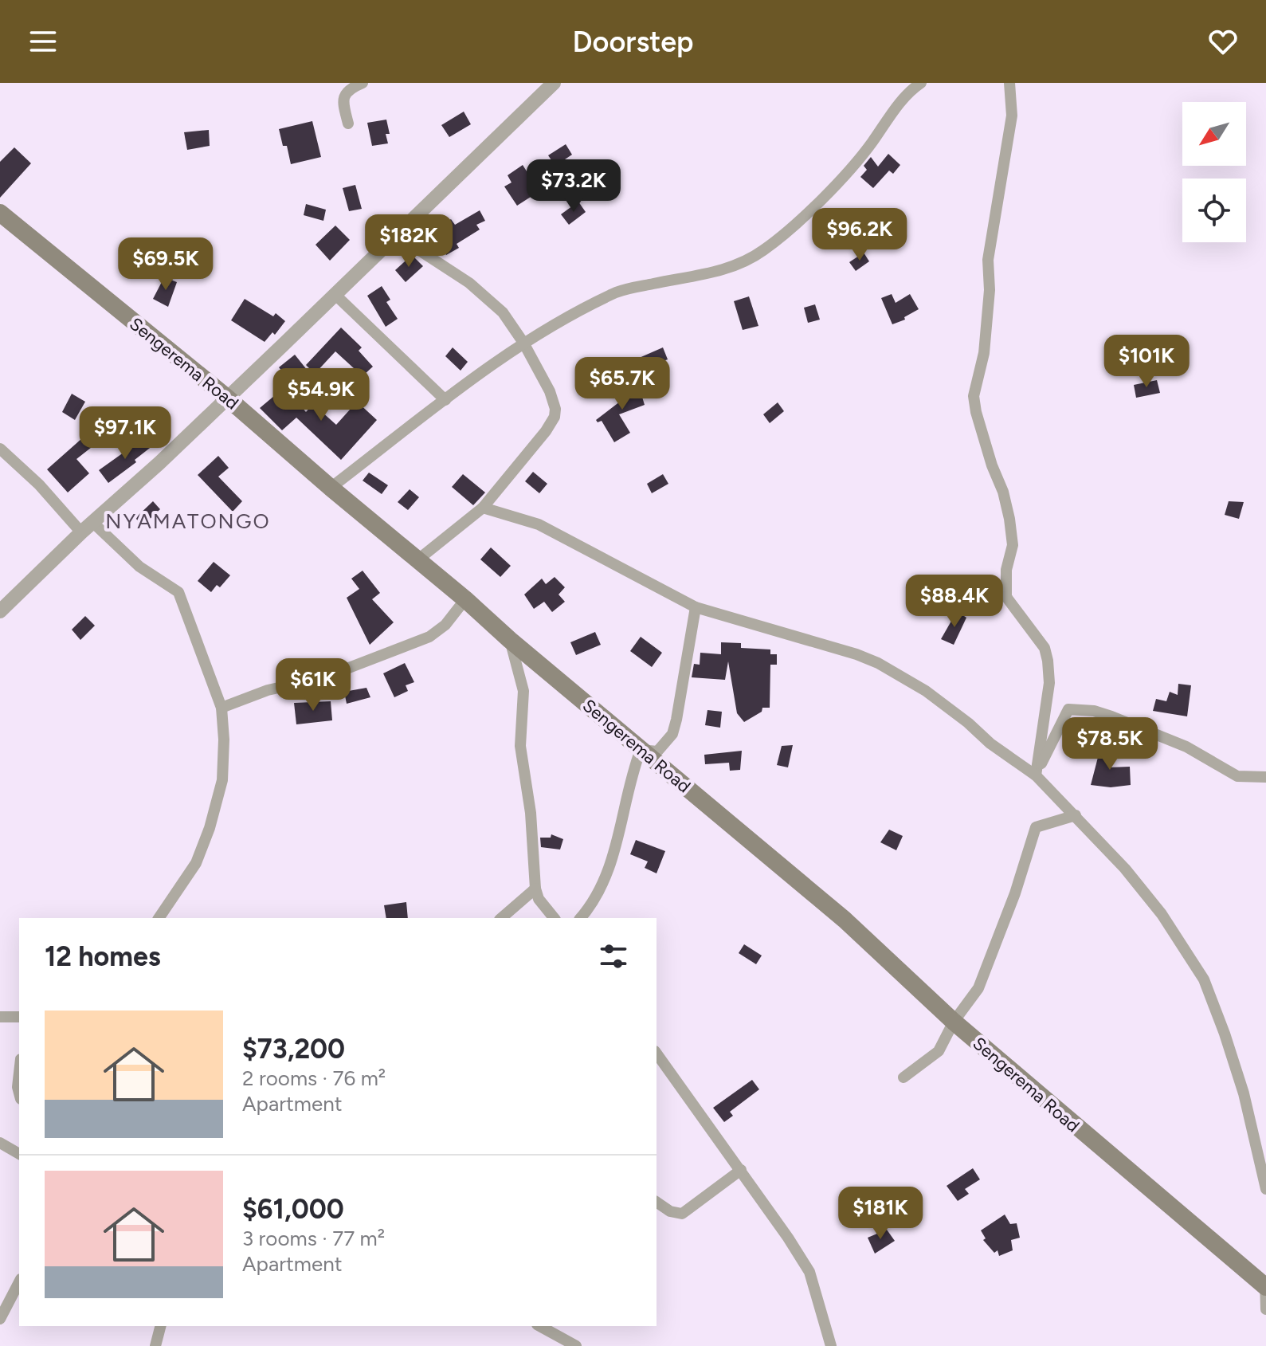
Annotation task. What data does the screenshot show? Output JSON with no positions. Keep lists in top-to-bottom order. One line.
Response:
{"streets":{"main road":["Sengerema Road"]},"districts":["NYAMATONGO"],"north":"bottom left","page":{"header":"Doorstep","price":["$73.2K","$96.2K","$182K","$69.5K","$101K","$65.7K","$54.9K","$97.1K","$88.4K","$61K","$78.5K","$181K"],"heading":"12 homes","list":[{"name":"$73,200","note":"2 rooms · 76 m² · Apartment"},{"name":"$61,000","note":"3 rooms · 77 m² · Apartment"}]}}
